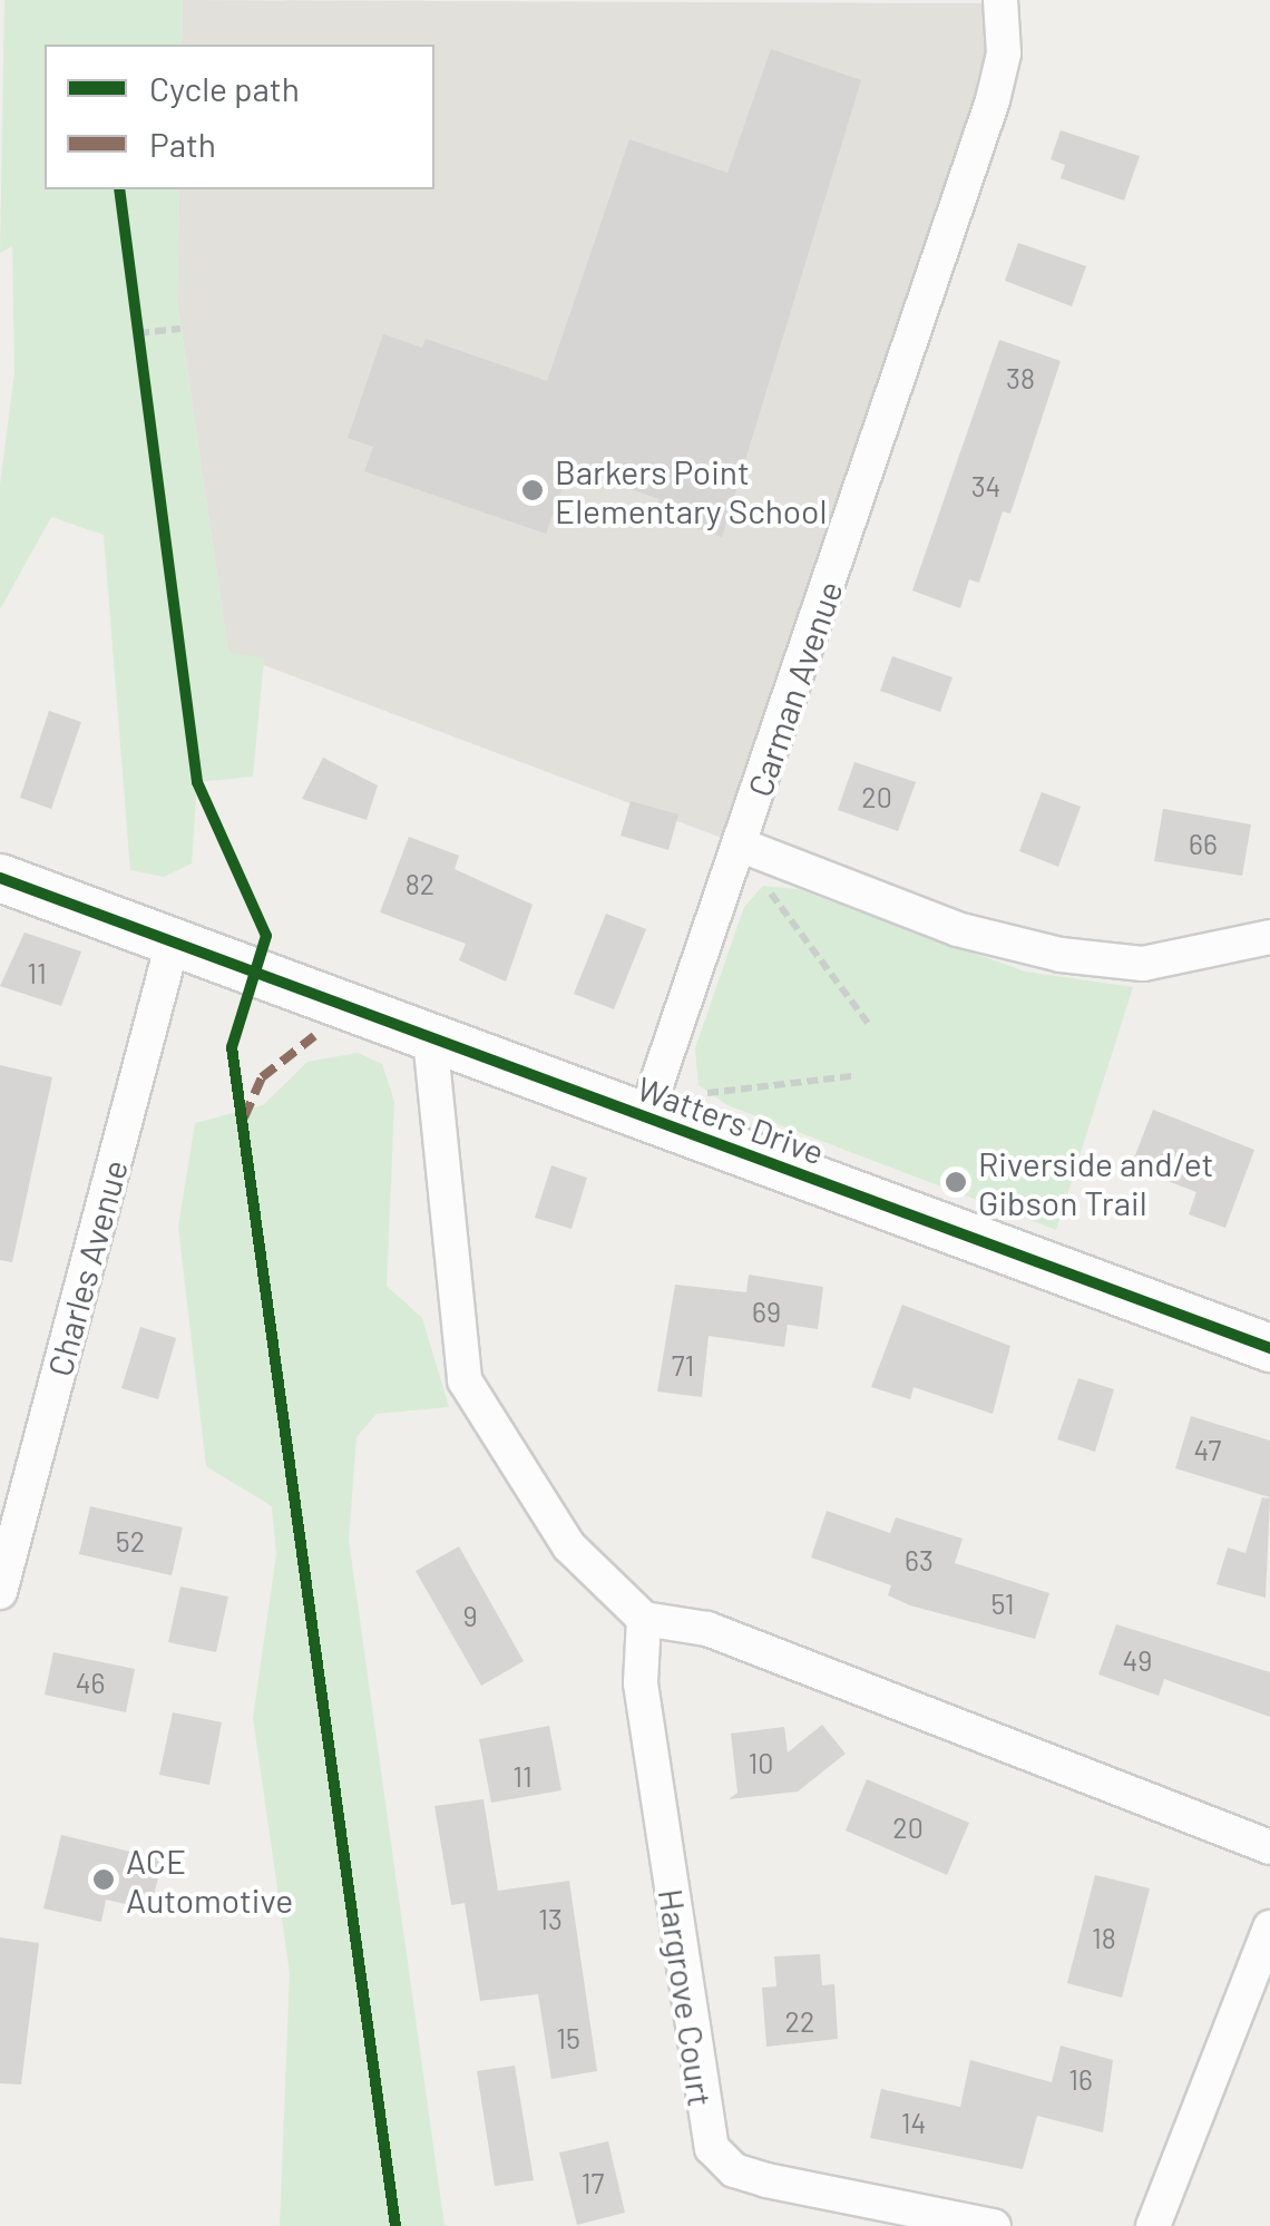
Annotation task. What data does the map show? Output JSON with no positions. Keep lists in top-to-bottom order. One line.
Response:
{"streets":{"main road":["Watters Drive"],"street":["Carman Avenue","Charles Avenue","Hargrove Court"]},"crossings":[["Carman Avenue","Watters Drive"],["Watters Drive","Charles Avenue"]],"places":["Barkers Point Elementary School","Riverside and/et Gibson Trail","ACE Automotive"],"house_numbers":["38","34","20","66","82","11","69","71","47","52","63","51","9","49","46","10","11","20","13","18","22","15","16","14","17"],"legend":["Cycle path","Path"]}
